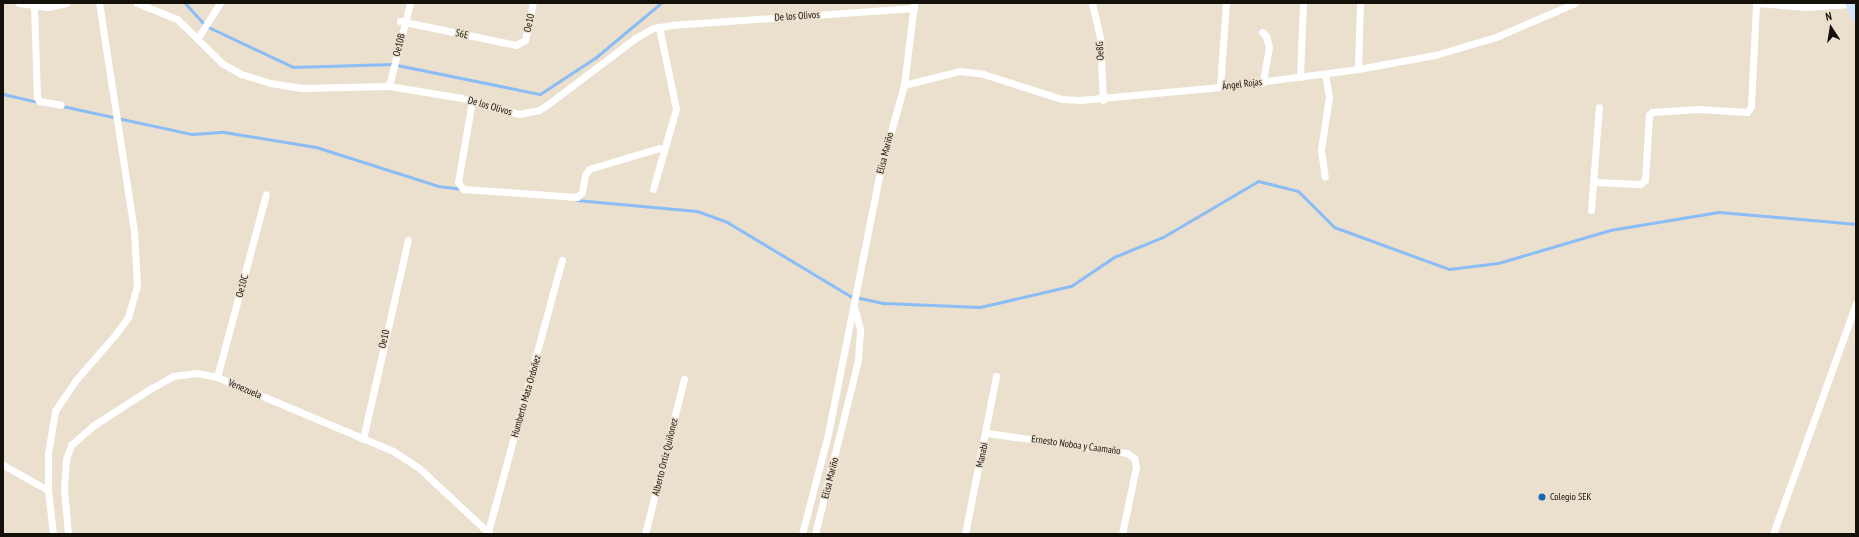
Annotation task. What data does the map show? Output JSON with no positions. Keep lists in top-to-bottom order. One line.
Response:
{"streets":{"street":["De los Olivos","Oe10","S6E","Oe10B","Oe8G","Ángel Rojas","Elisa Mariño","Oe10C","Venezuela","Humberto Mata Ordoñez","Ernesto Noboa y Caamaño","Manabi","Alberto Ortiz Quiñonez"]},"crossings":[["De los Olivos","Oe10B"],["De los Olivos","Elisa Mariño"],["Oe10","S6E"],["Oe10","Venezuela"],["S6E","Oe10B"],["Oe8G","Ángel Rojas"],["Ángel Rojas","Elisa Mariño"],["Oe10C","Venezuela"],["Venezuela","Humberto Mata Ordoñez"],["Ernesto Noboa y Caamaño","Manabi"]],"places":["Colegio SEK"],"north":"top"}
